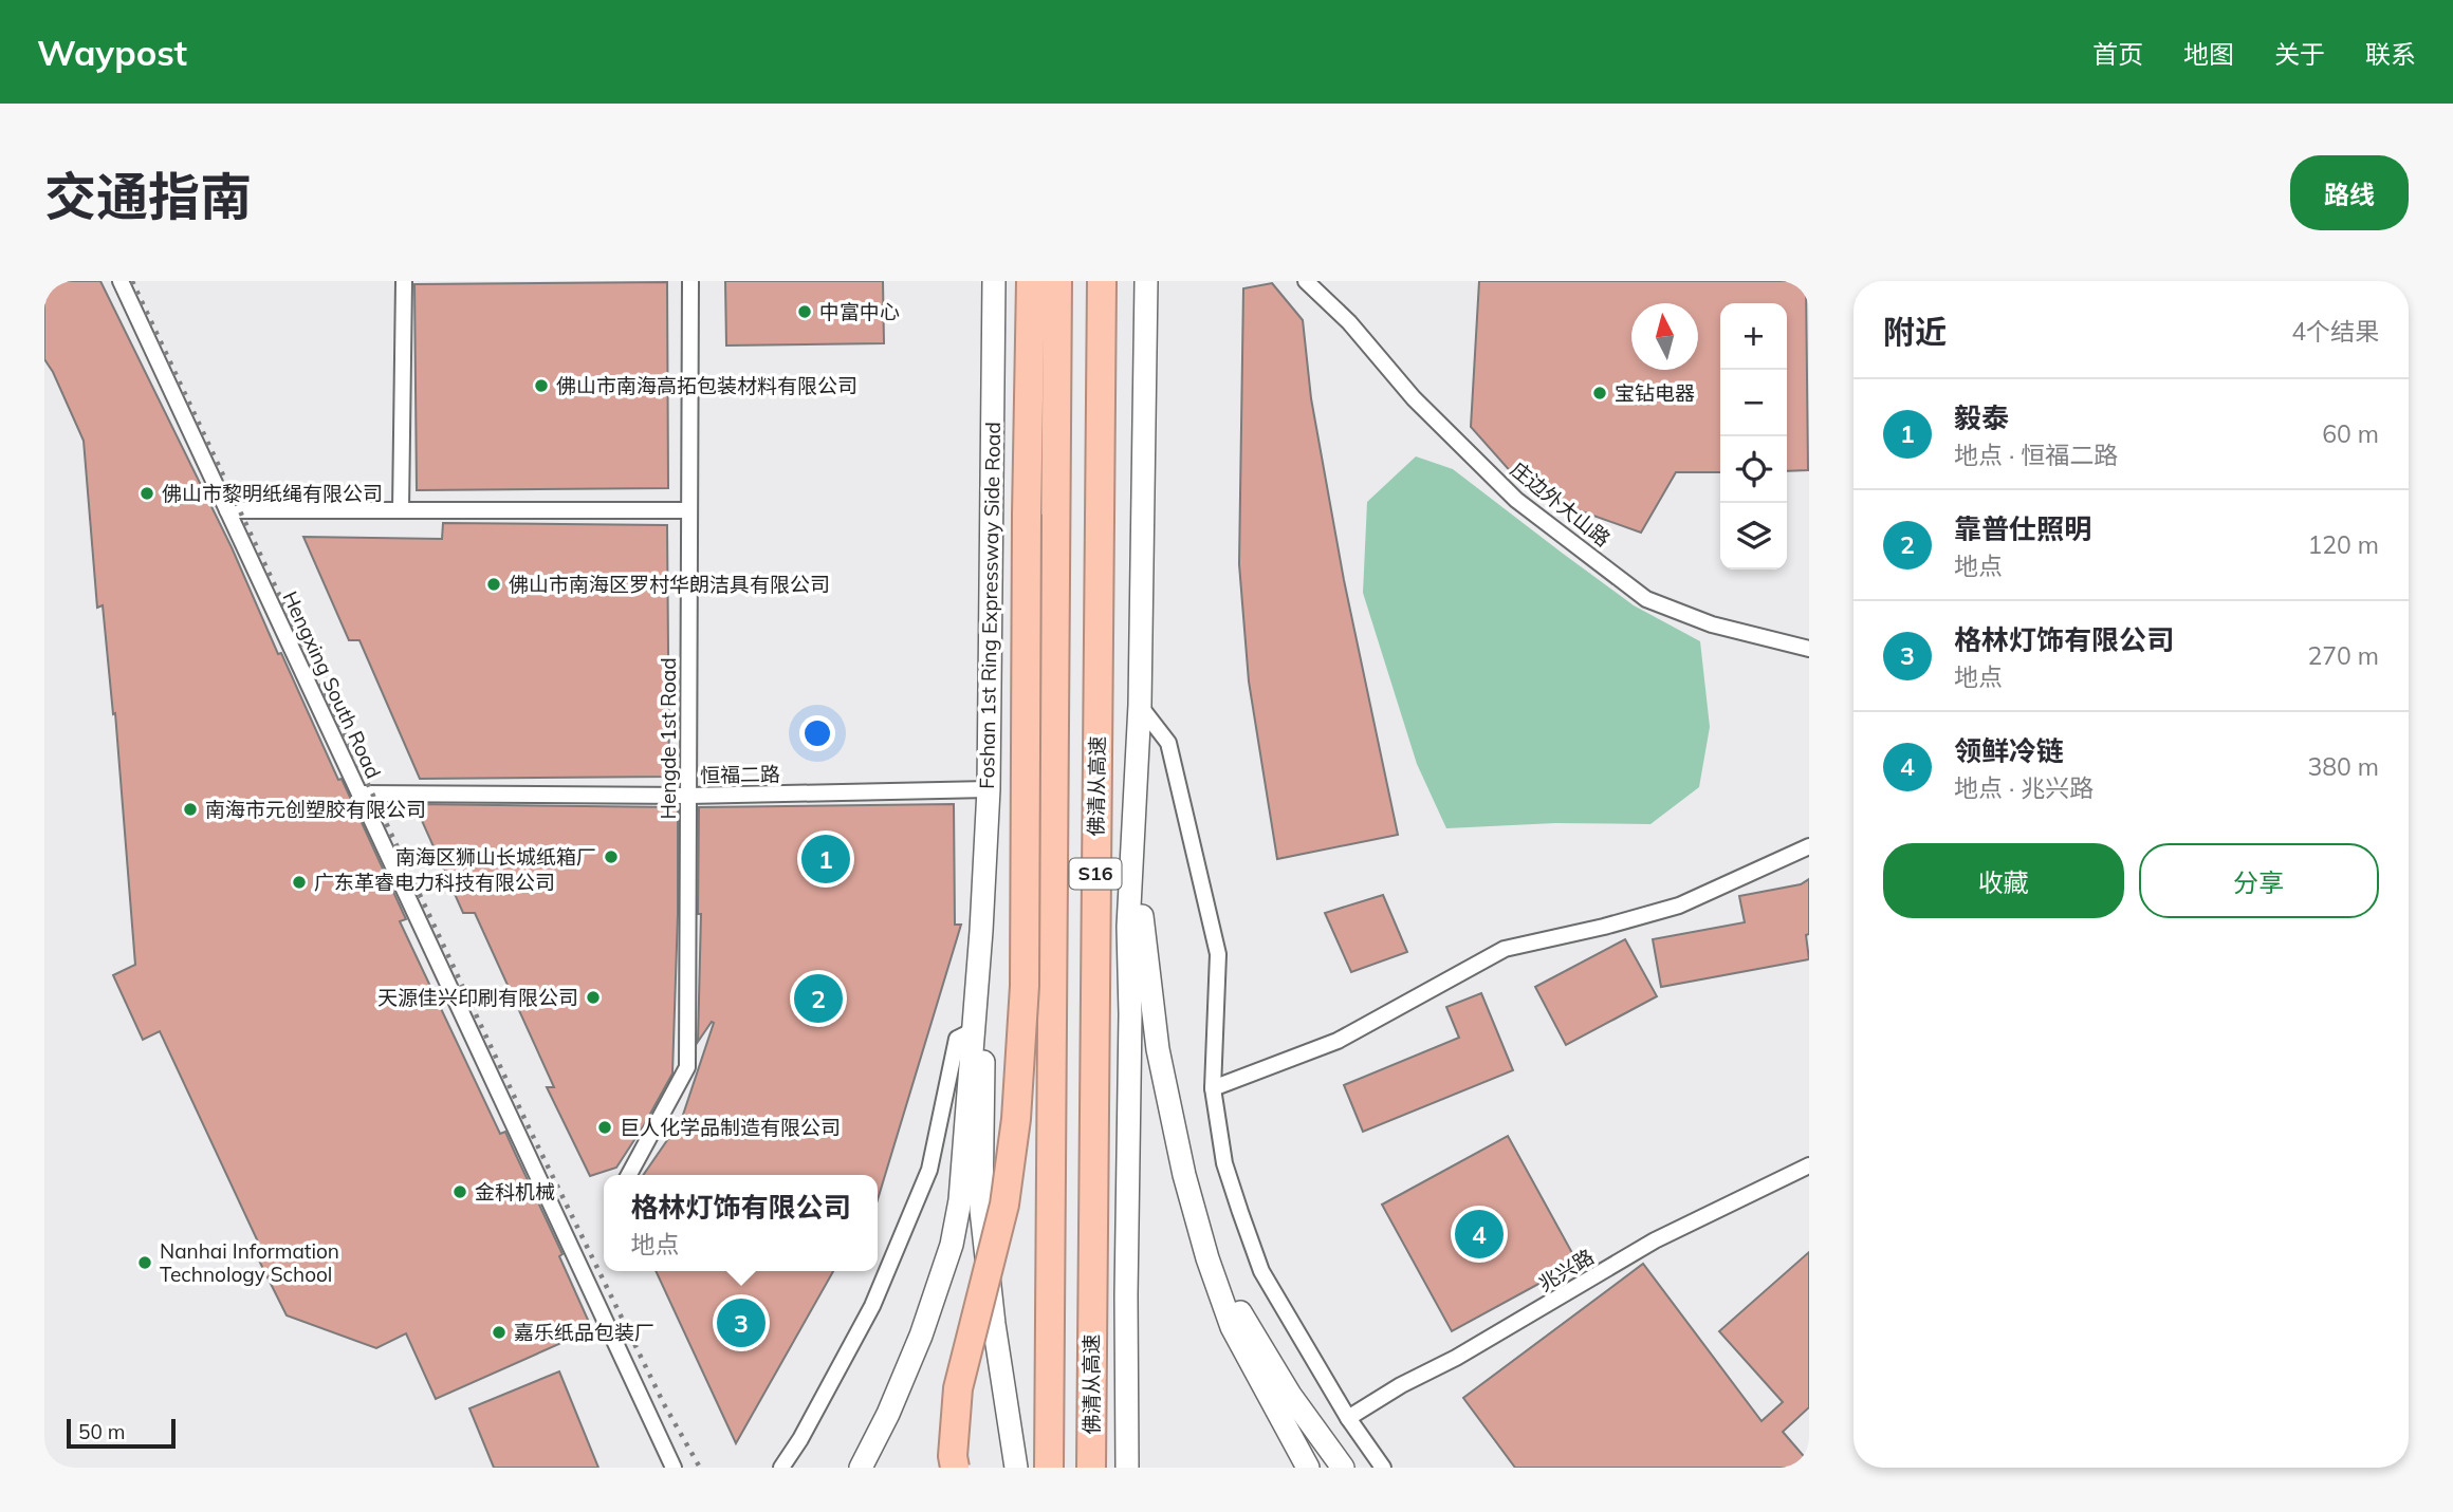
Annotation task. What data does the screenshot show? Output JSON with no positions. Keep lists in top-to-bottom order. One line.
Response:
{"streets":{"highway":["佛清从高速","S16"],"main road":["Foshan 1st Ring Expressway Side Road"],"street":["庄边外大山路","Hengxing South Road","Hengde 1st Road","恒福二路","兆兴路"]},"crossings":[["Foshan 1st Ring Expressway Side Road","恒福二路"],["Hengxing South Road","恒福二路"],["Hengde 1st Road","恒福二路"]],"places":["中富中心","佛山市南海高拓包装材料有限公司","宝钻电器","佛山市黎明纸绳有限公司","佛山市南海区罗村华朗洁具有限公司","南海市元创塑胶有限公司","南海区狮山长城纸箱厂","广东革睿电力科技有限公司","天源佳兴印刷有限公司","巨人化学品制造有限公司","金科机械","Nanhai Information Technology School","嘉乐纸品包装厂"],"scale_bar":"50 m","north":"top","page":{"header":"Waypost","nav":["首页","地图","关于","联系"],"title":"交通指南","buttons":["路线",["收藏","分享"]],"heading":["附近","4个结果"],"map_buttons":["+","−"],"list":[{"mark":"1","name":"毅泰","note":"地点 · 恒福二路","value":"60 m"},{"mark":"2","name":"靠普仕照明","note":"地点","value":"120 m"},{"mark":"3","name":"格林灯饰有限公司","note":"地点","value":"270 m"},{"mark":"4","name":"领鲜冷链","note":"地点 · 兆兴路","value":"380 m"}],"pins":["1","2","4","3"],"popup":["格林灯饰有限公司","地点"],"scale":"50 m"}}
